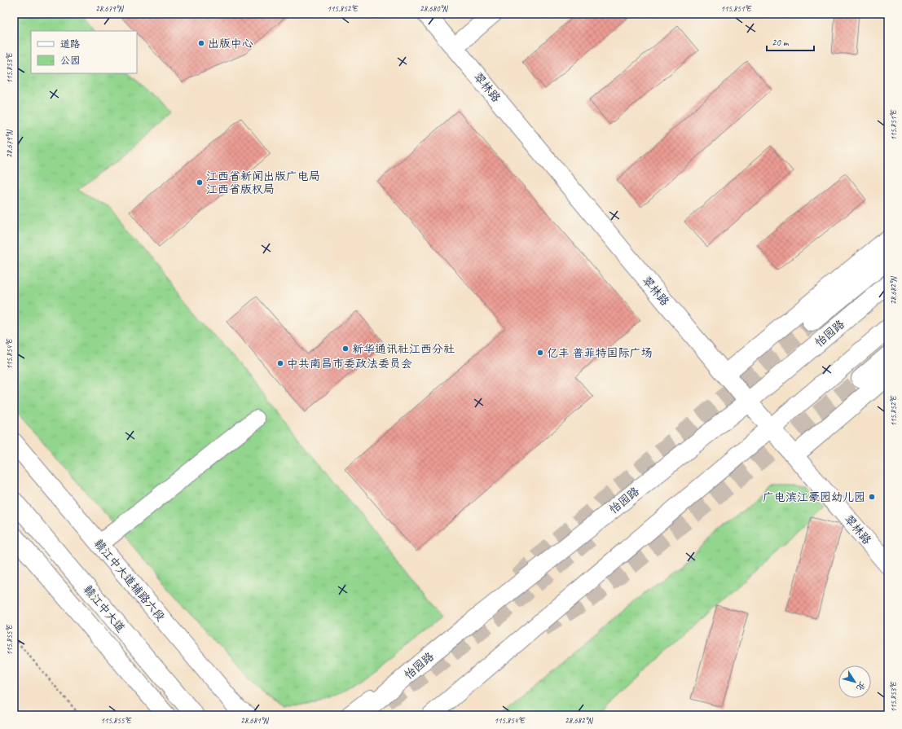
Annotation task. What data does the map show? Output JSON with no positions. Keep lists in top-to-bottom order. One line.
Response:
{"streets":{"main road":["翠林路","怡园路","赣江中大道辅路六段","赣江中大道"]},"crossings":[["翠林路","怡园路"]],"places":["出版中心","江西省新闻出版广电局 江西省版权局","新华通讯社江西分社","亿丰 普菲特国际广场","中共南昌市委政法委员会","广电滨江豪园幼儿园"],"legend":["道路","公园"],"scale_bar":"20 m","north":"bottom right","coordinates":["28.679°N","115.852°E","28.680°N","115.851°E","115.853°E","28.682°N","115.854°E","115.855°E","28.681°N"]}
